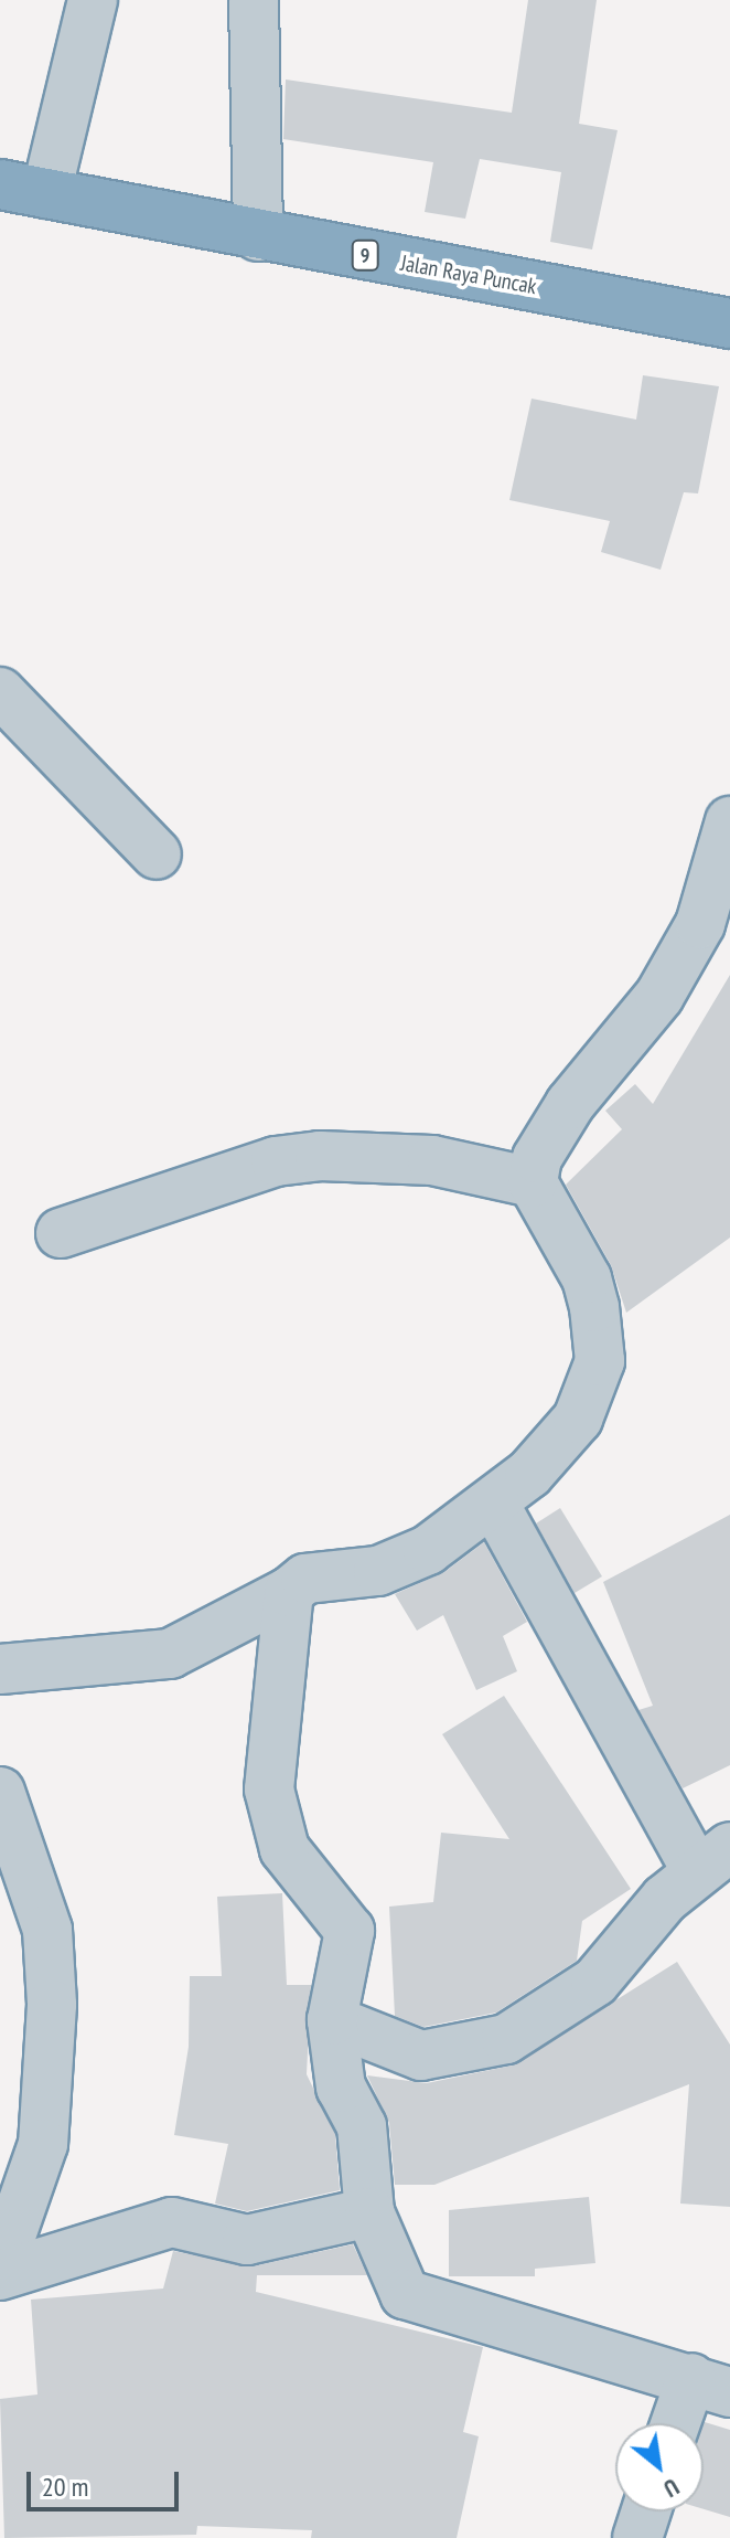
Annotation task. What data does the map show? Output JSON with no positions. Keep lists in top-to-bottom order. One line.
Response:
{"streets":{"highway":["9","Jalan Raya Puncak"]},"scale_bar":"20 m","north":"bottom right"}
